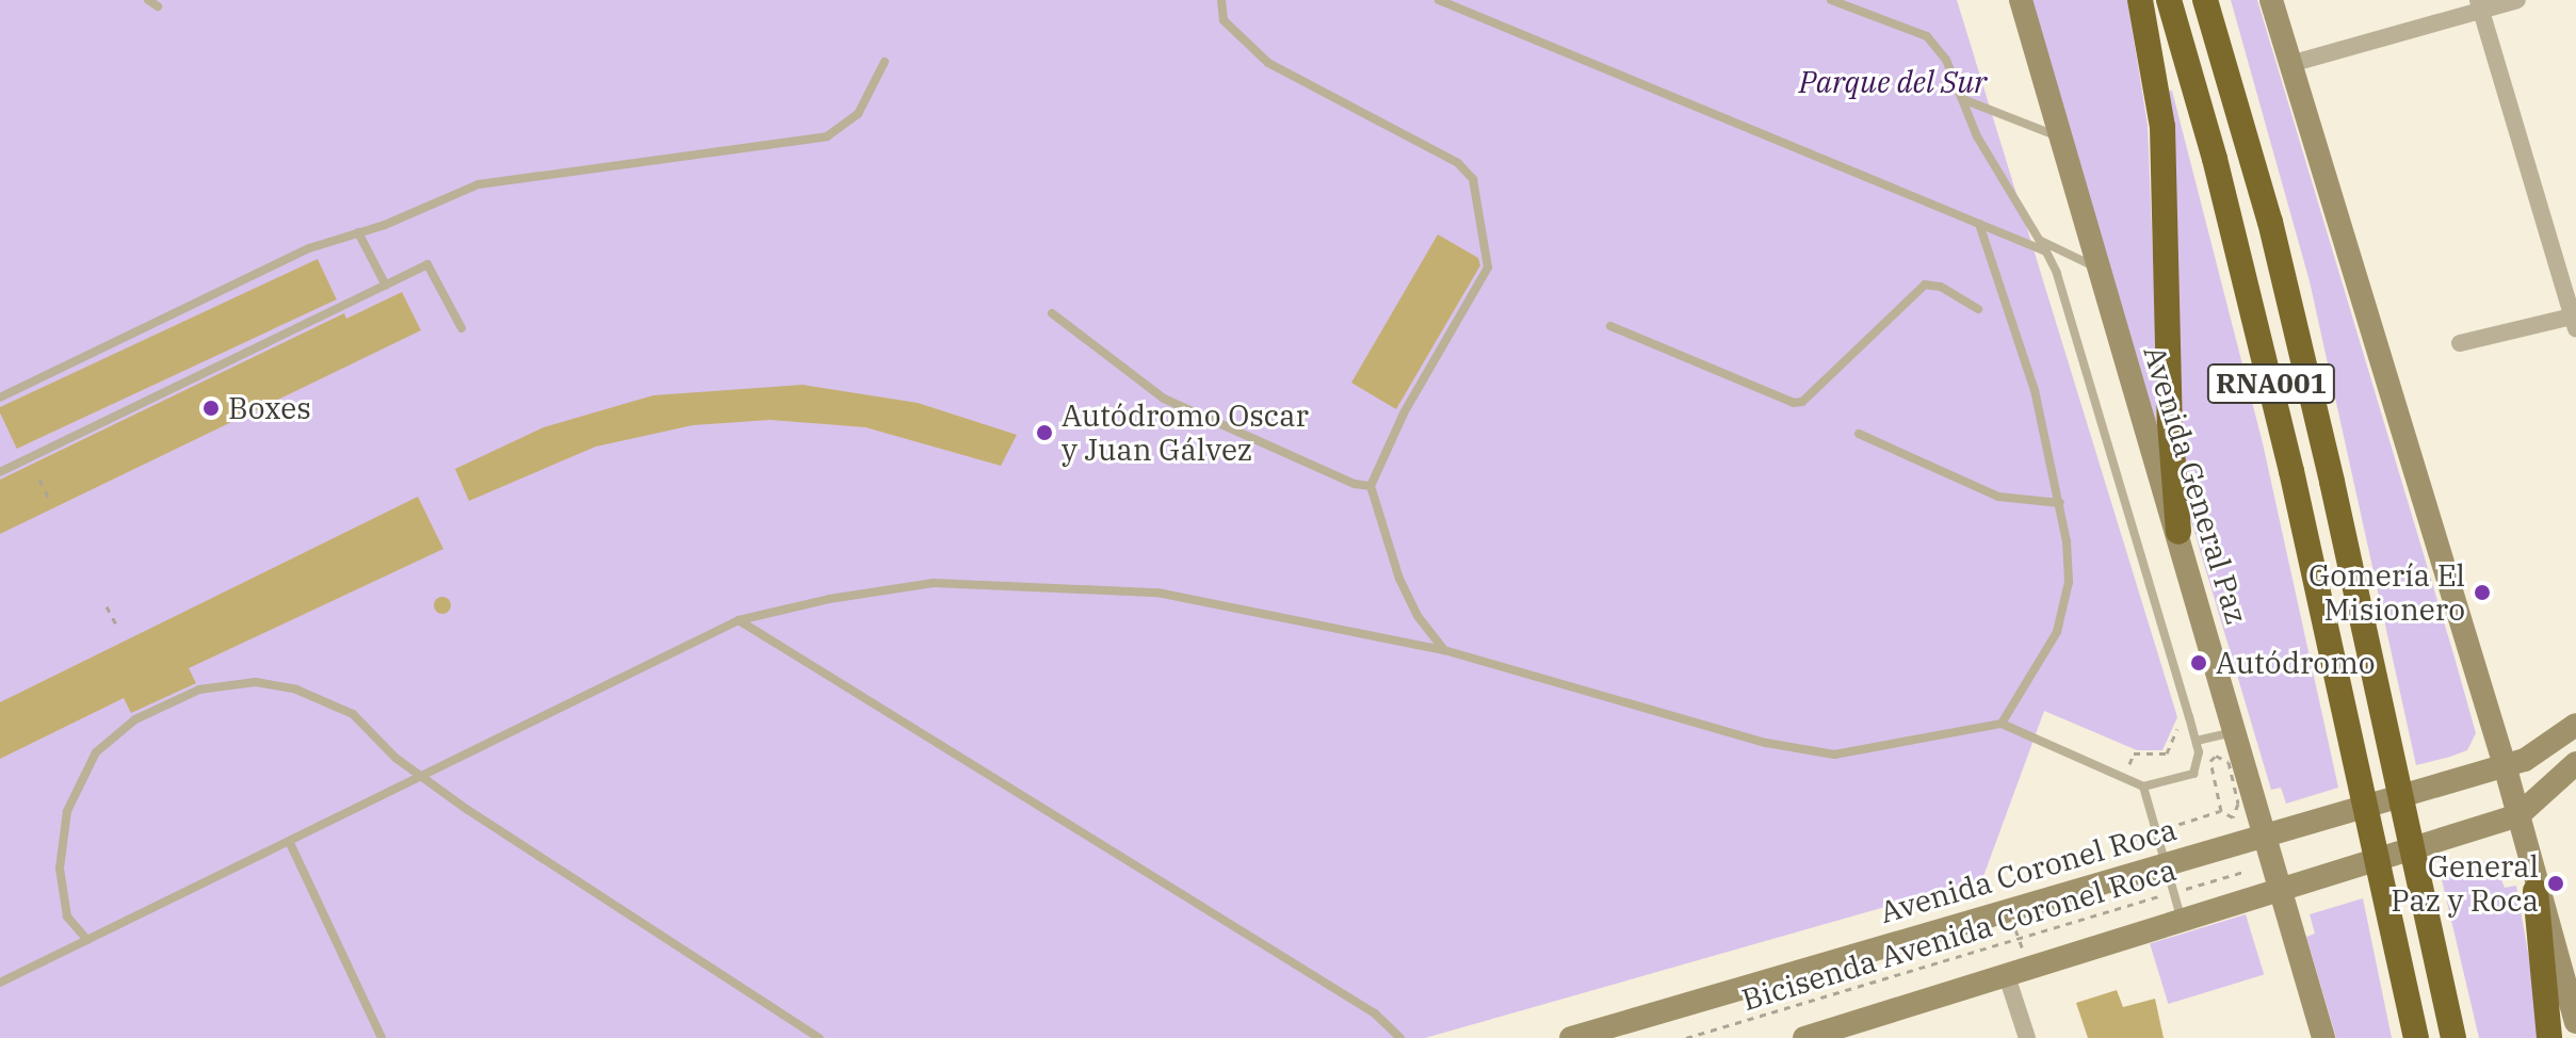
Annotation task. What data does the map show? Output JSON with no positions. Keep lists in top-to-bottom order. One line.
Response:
{"streets":{"highway":["RNA001"],"street":["Avenida General Paz","Avenida Coronel Roca"],"path":["Bicisenda Avenida Coronel Roca"]},"crossings":[["Avenida General Paz","Avenida Coronel Roca"]],"parks":["Parque del Sur"],"places":["Boxes","Autódromo Oscar y Juan Gálvez","Gomería El Misionero","Autódromo","General Paz y Roca"]}
